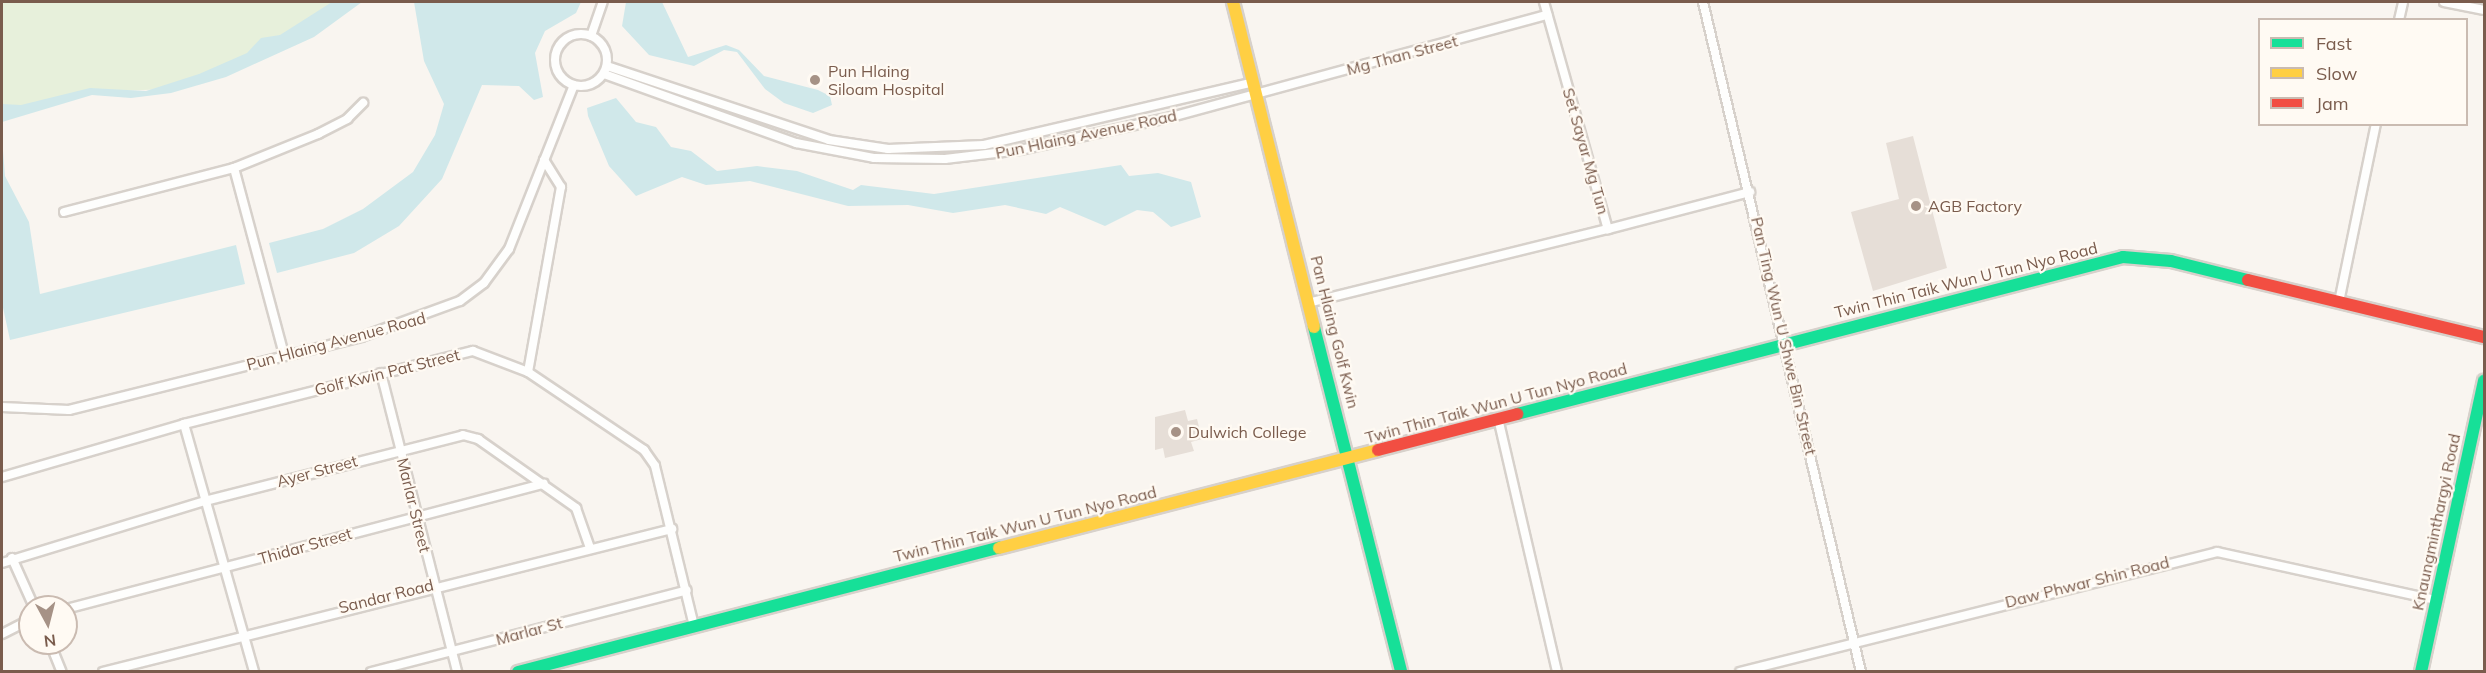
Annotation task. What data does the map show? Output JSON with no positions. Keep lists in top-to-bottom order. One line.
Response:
{"streets":{"street":["Mg Than Street","Pun Hlaing Avenue Road","Set Sayar Mg Tun","Twin Thin Taik Wun U Tun Nyo Road","Pan Hlaing Golf Kwin","Pan Ting Wun U Shwe Bin Street","Golf Kwin Pat Street","Ayer Street","Marlar Street","Knaungminthargyi Road","Thidar Street","Daw Phwar Shin Road","Sandar Road","Marlar St"]},"crossings":[["Mg Than Street","Pun Hlaing Avenue Road"],["Mg Than Street","Set Sayar Mg Tun"],["Mg Than Street","Pan Hlaing Golf Kwin"],["Pun Hlaing Avenue Road","Pan Hlaing Golf Kwin"],["Set Sayar Mg Tun","Pan Ting Wun U Shwe Bin Street"],["Twin Thin Taik Wun U Tun Nyo Road","Pan Hlaing Golf Kwin"],["Twin Thin Taik Wun U Tun Nyo Road","Pan Ting Wun U Shwe Bin Street"],["Twin Thin Taik Wun U Tun Nyo Road","Golf Kwin Pat Street"],["Pan Ting Wun U Shwe Bin Street","Daw Phwar Shin Road"],["Golf Kwin Pat Street","Marlar Street"],["Golf Kwin Pat Street","Sandar Road"],["Golf Kwin Pat Street","Marlar St"],["Ayer Street","Marlar Street"],["Ayer Street","Thidar Street"],["Ayer Street","Sandar Road"],["Marlar Street","Thidar Street"],["Marlar Street","Sandar Road"],["Marlar Street","Marlar St"],["Knaungminthargyi Road","Daw Phwar Shin Road"]],"places":["Pun Hlaing Siloam Hospital","AGB Factory","Dulwich College"],"legend":["Fast","Slow","Jam"],"north":"bottom"}
